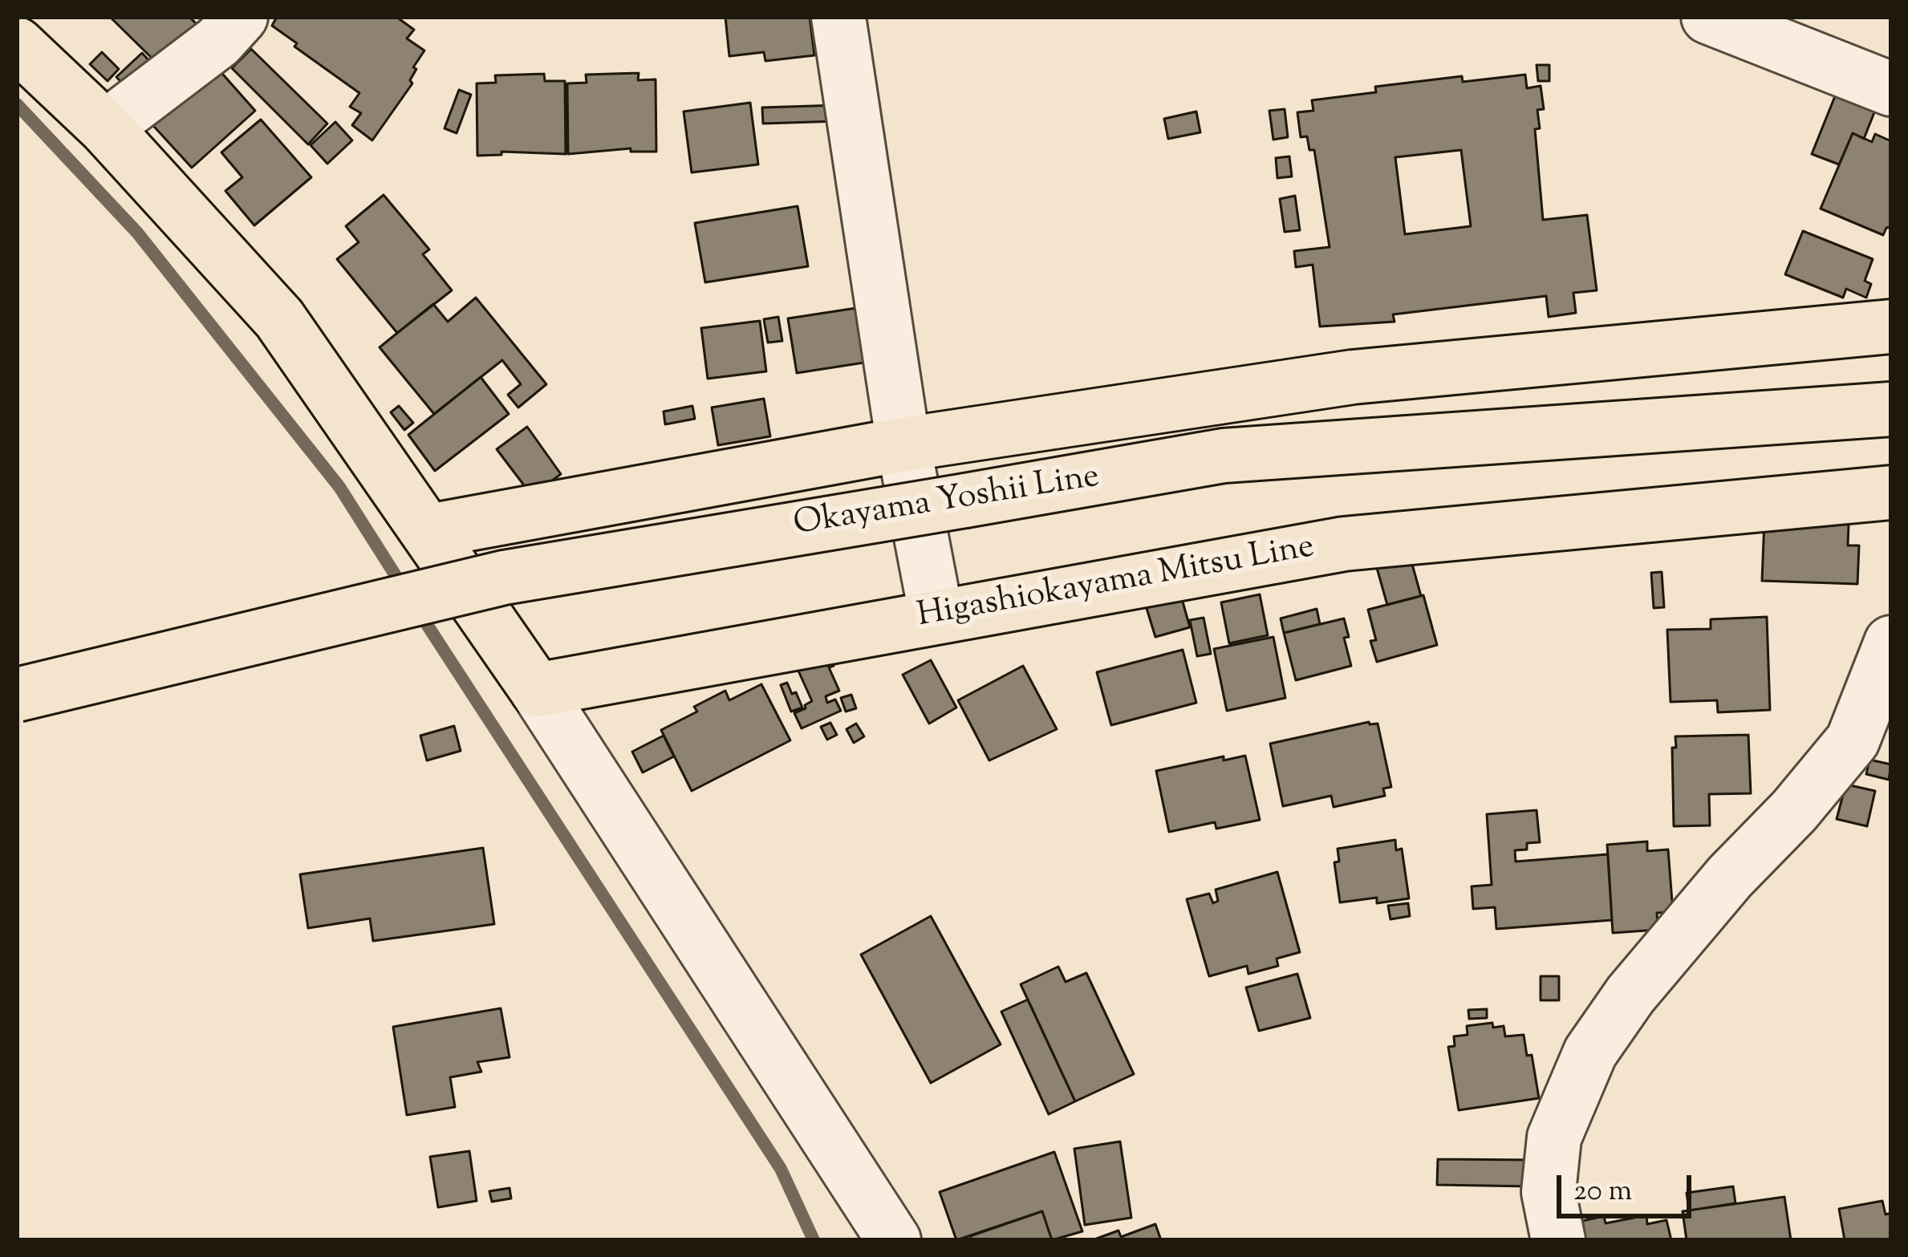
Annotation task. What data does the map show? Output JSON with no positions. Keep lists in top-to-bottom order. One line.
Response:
{"streets":{"main road":["Okayama Yoshii Line","Higashiokayama Mitsu Line"]},"scale_bar":"20 m"}
